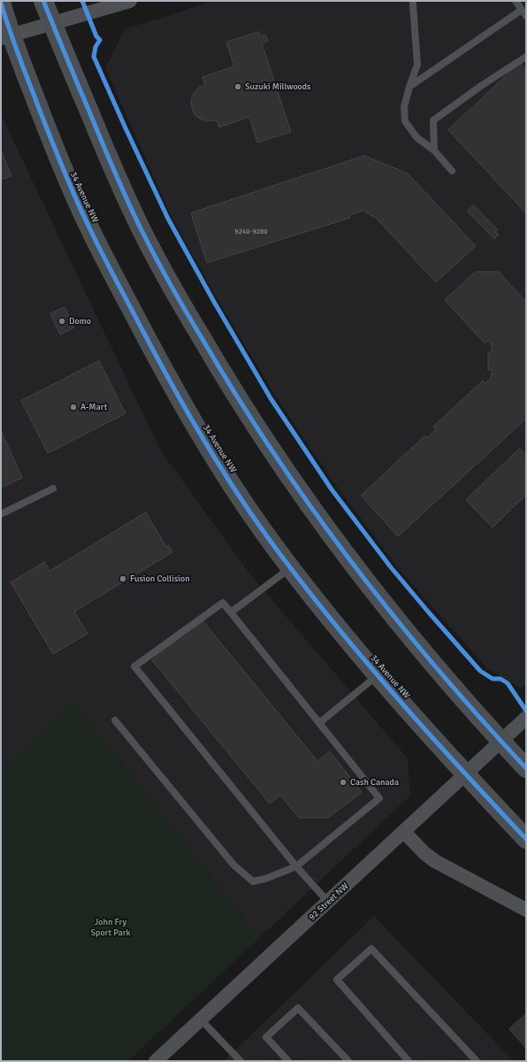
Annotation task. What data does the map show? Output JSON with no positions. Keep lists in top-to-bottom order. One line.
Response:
{"streets":{"main road":["34 Avenue NW"],"street":["92 Street NW"]},"crossings":[["34 Avenue NW","92 Street NW"]],"parks":["John Fry Sport Park"],"places":["Suzuki Millwoods","Domo","A-Mart","Fusion Collision","Cash Canada"],"house_numbers":["9240-9280"]}
